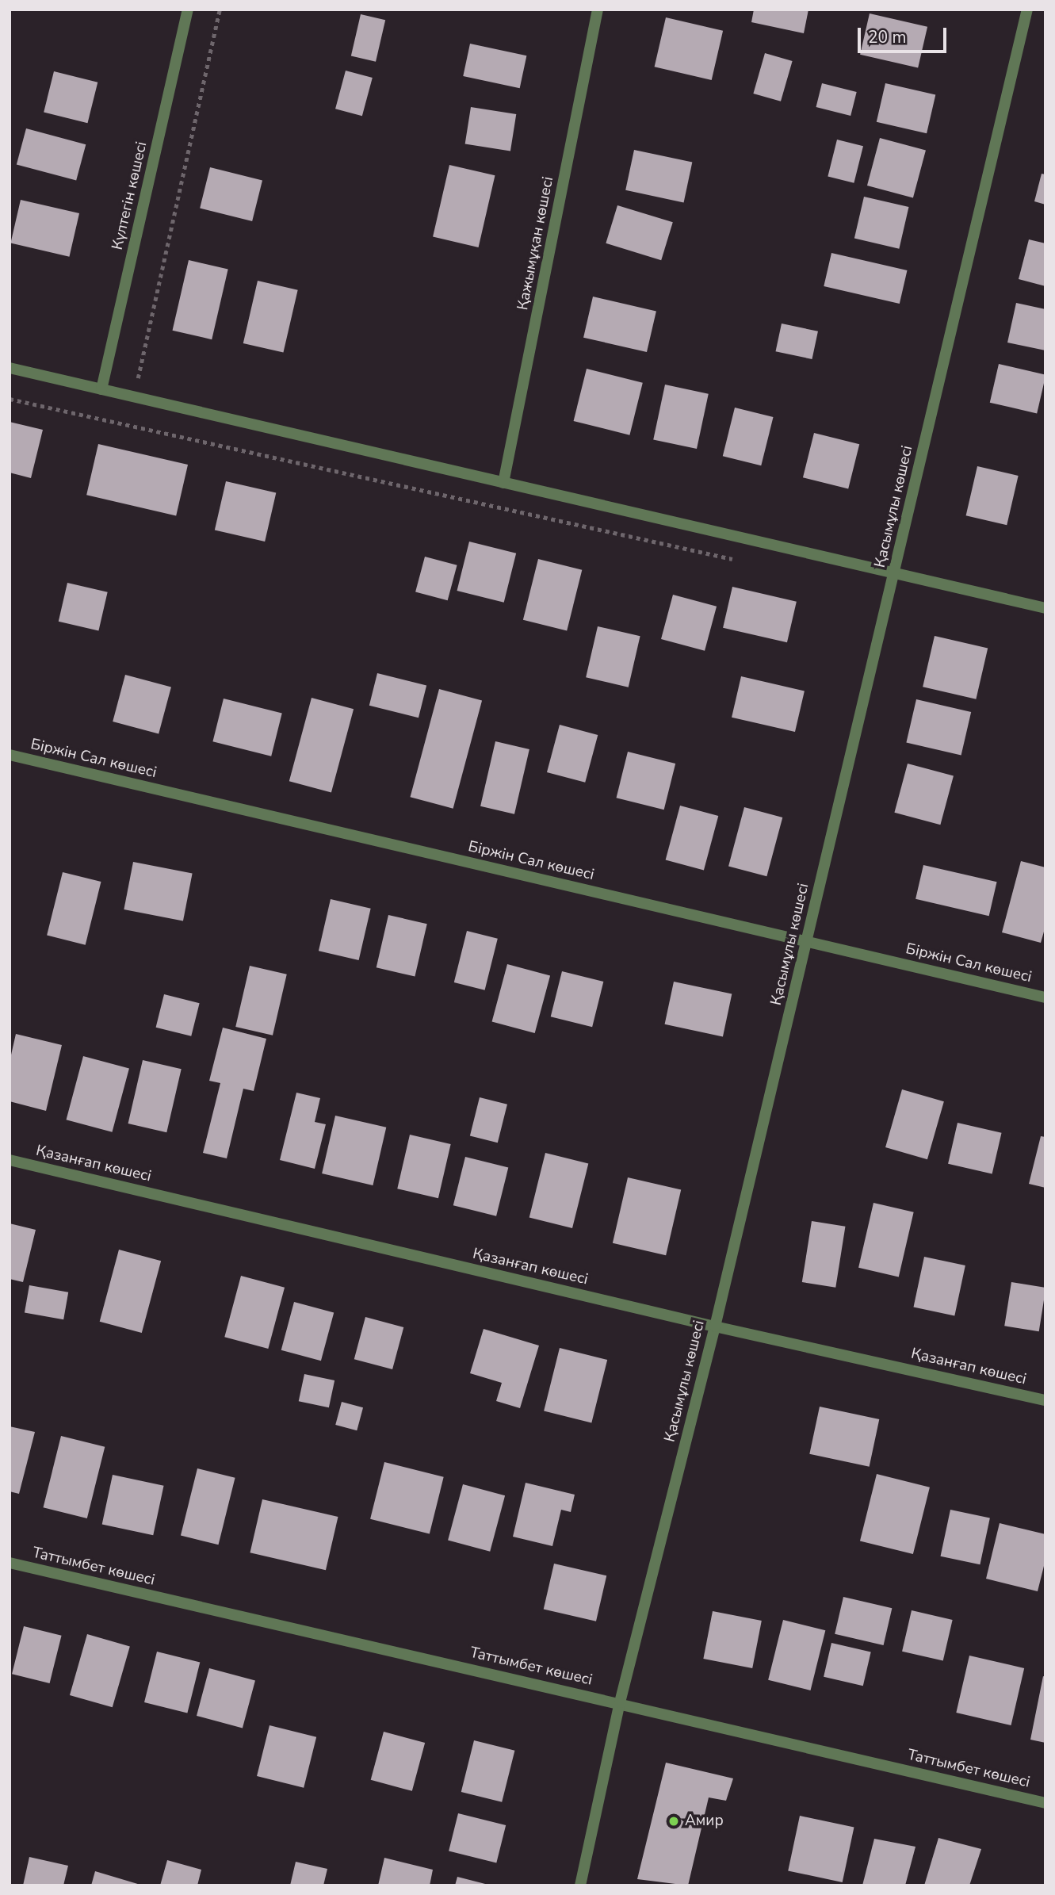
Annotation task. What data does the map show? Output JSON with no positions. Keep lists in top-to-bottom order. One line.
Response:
{"streets":{"street":["Күлтегін көшесі","Қажымұқан көшесі","Қасымұлы көшесі","Біржін Сал көшесі","Қазанғап көшесі","Таттымбет көшесі"]},"crossings":[["Қасымұлы көшесі","Біржін Сал көшесі"],["Қасымұлы көшесі","Қазанғап көшесі"],["Қасымұлы көшесі","Таттымбет көшесі"]],"places":["Амир"],"scale_bar":"20 m"}
